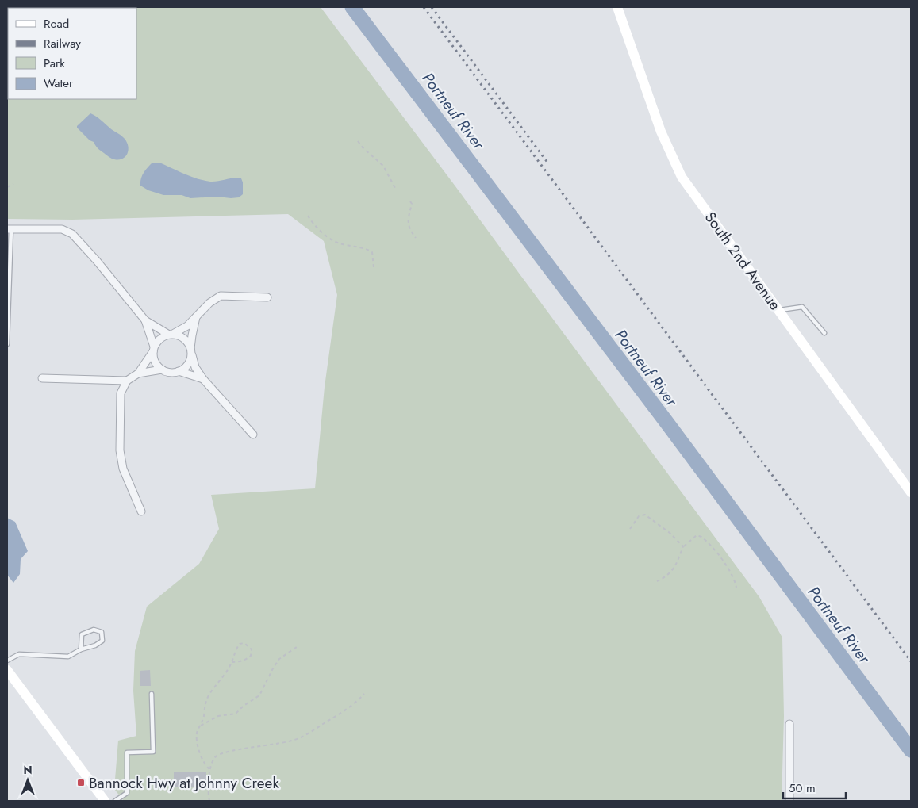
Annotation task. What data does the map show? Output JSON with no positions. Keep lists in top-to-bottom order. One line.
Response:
{"streets":{"street":["South 2nd Avenue"]},"water":["Portneuf River"],"places":{"transit":["Bannock Hwy at Johnny Creek"]},"legend":["Road","Railway","Park","Water"],"scale_bar":"50 m","north":"top"}
